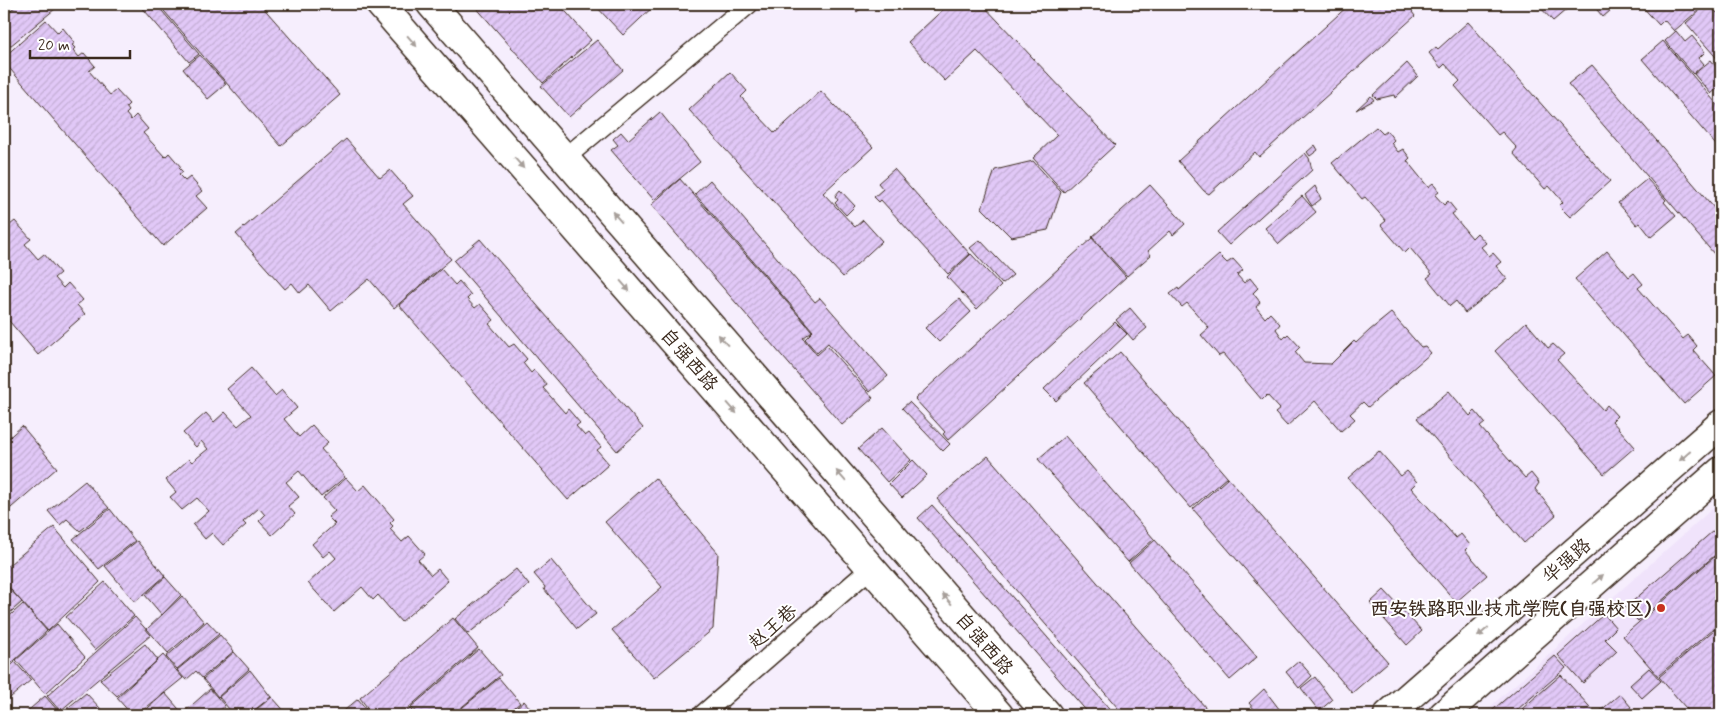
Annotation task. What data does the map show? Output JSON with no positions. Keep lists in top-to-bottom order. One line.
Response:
{"streets":{"main road":["自强西路","华强路"],"lane":["赵王巷"]},"crossings":[["自强西路","赵王巷"]],"places":["西安铁路职业技术学院(自强校区)"],"scale_bar":"20 m"}
